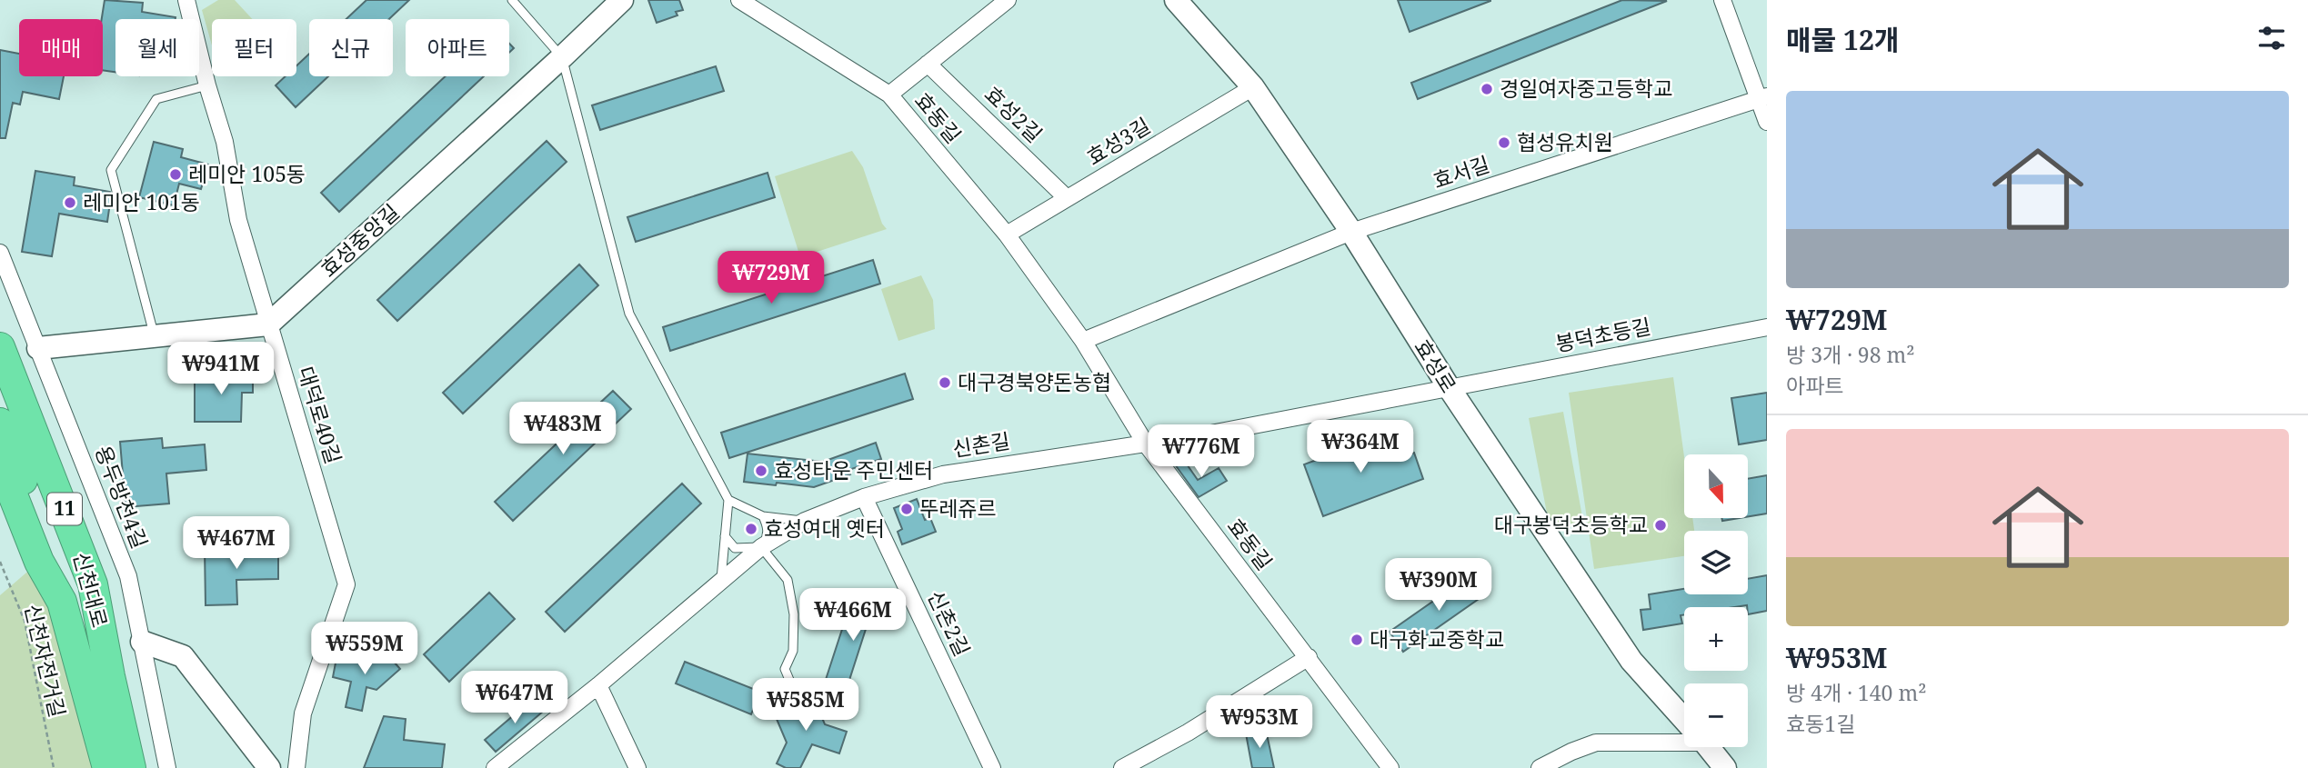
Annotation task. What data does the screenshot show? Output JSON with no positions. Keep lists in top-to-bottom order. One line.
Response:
{"streets":{"highway":["11","신천대로"],"main road":["효성중앙길","효성로"],"street":["효성2길","효동길","효성3길","효서길","봉덕초등길","대덕로40길","신촌길","용두방천4길","신촌2길"],"path":["신천자전거길"]},"crossings":[["효성2길","효성3길"],["효동길","효성3길"],["효동길","신촌길"],["효성3길","효성로"],["효서길","효성로"],["효성중앙길","대덕로40길"],["봉덕초등길","효성로"],["봉덕초등길","신촌길"],["효성로","신촌길"],["신촌길","신촌2길"]],"places":["경일여자중고등학교","협성유치원","레미안 105동","레미안 101동","대구경북양돈농협","효성타운 주민센터","뚜레쥬르","대구봉덕초등학교","효성여대 옛터","대구화교중학교"],"north":"bottom","page":{"heading":"매물 12개","chip":["매매","월세","필터","신규","아파트"],"list":[{"name":"₩729M","note":"방 3개 · 98 m² · 아파트"},{"name":"₩953M","note":"방 4개 · 140 m² · 효동1길"}],"price":["₩729M","₩941M","₩483M","₩364M","₩776M","₩467M","₩390M","₩466M","₩559M","₩647M","₩585M","₩953M"],"map_buttons":["+","−"]}}
